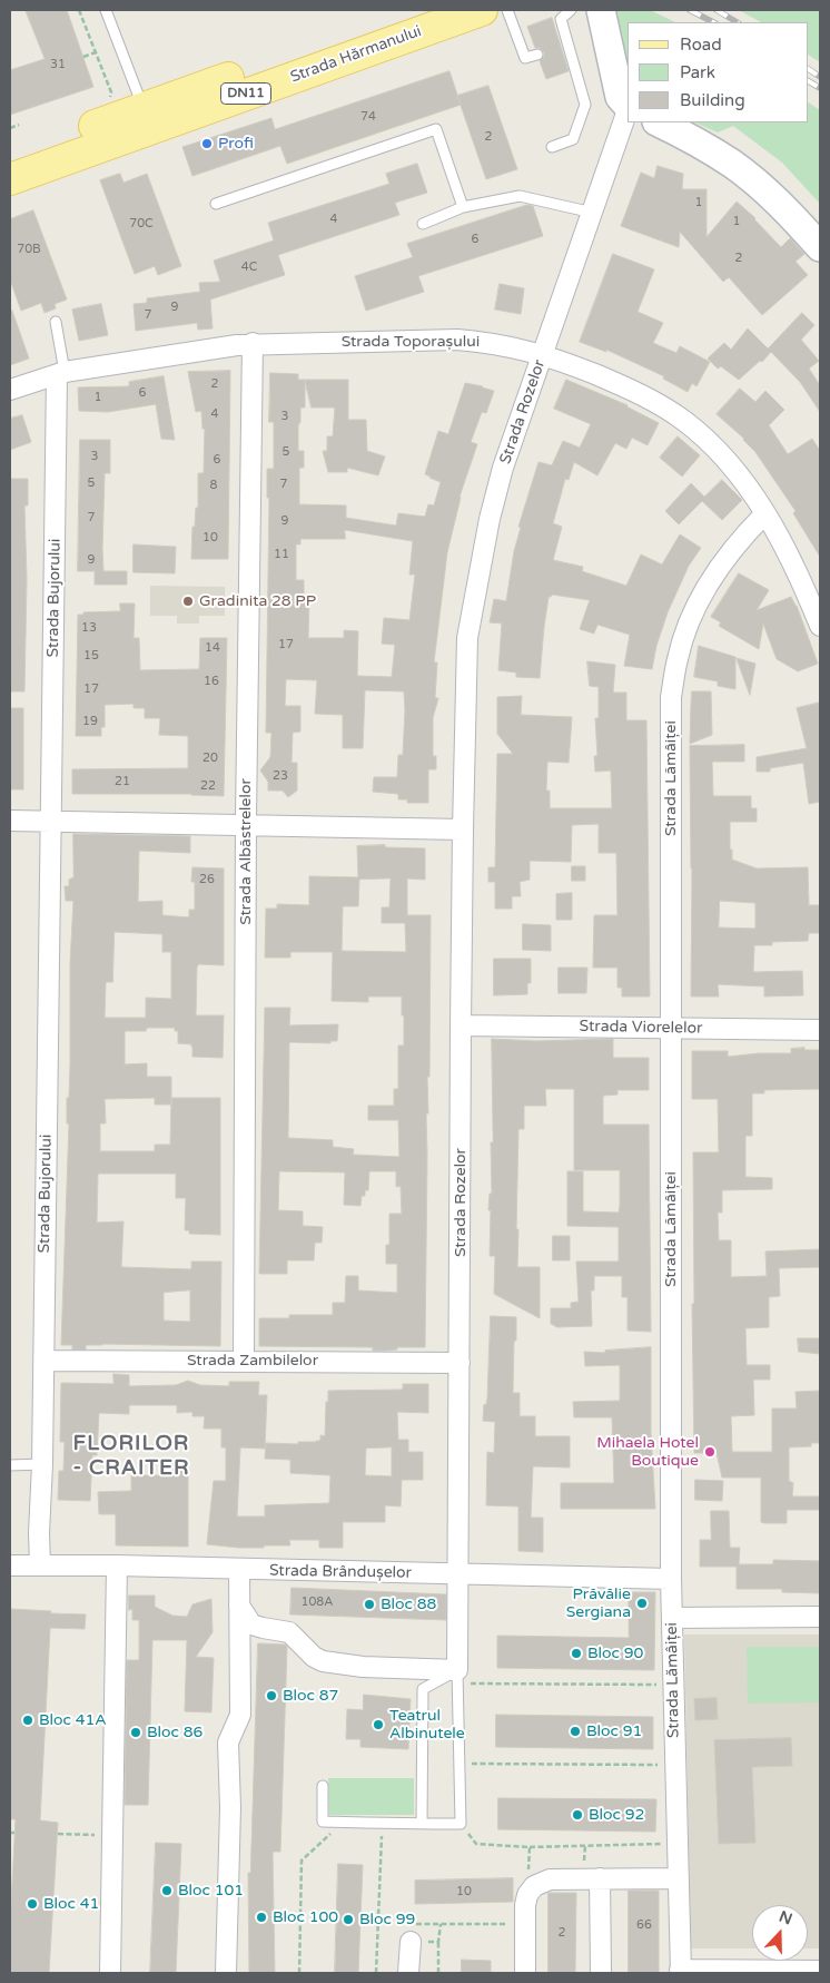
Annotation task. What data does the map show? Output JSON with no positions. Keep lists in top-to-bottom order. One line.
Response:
{"streets":{"main road":["Strada Hărmanului","DN11"],"street":["Strada Toporașului","Strada Rozelor","Strada Bujorului","Strada Lămâiței","Strada Albăstrelelor","Strada Viorelelor","Strada Zambilelor","Strada Brândușelor"]},"crossings":[["Strada Toporașului","Strada Rozelor"],["Strada Toporașului","Strada Bujorului"],["Strada Toporașului","Strada Lămâiței"],["Strada Toporașului","Strada Albăstrelelor"],["Strada Rozelor","Strada Viorelelor"],["Strada Rozelor","Strada Zambilelor"],["Strada Rozelor","Strada Brândușelor"],["Strada Bujorului","Strada Zambilelor"],["Strada Bujorului","Strada Brândușelor"],["Strada Lămâiței","Strada Viorelelor"],["Strada Lămâiței","Strada Brândușelor"],["Strada Albăstrelelor","Strada Zambilelor"]],"districts":["FLORILOR - CRAITER"],"places":["Profi","Gradinita 28 PP","Mihaela Hotel Boutique","Prăvălie Sergiana","Bloc 88","Bloc 90","Bloc 87","Bloc 41A","Teatrul Albinutele","Bloc 91","Bloc 86","Bloc 92","Bloc 101","Bloc 41","Bloc 100","Bloc 99"],"house_numbers":["31","74","2","1","4","1","70C","6","70B","2","4C","9","7","2","6","1","4","3","5","3","6","5","7","8","7","9","10","11","9","13","17","14","15","16","17","19","20","23","21","22","26","108A","10","66","2"],"legend":["Road","Park","Building"],"north":"top"}
